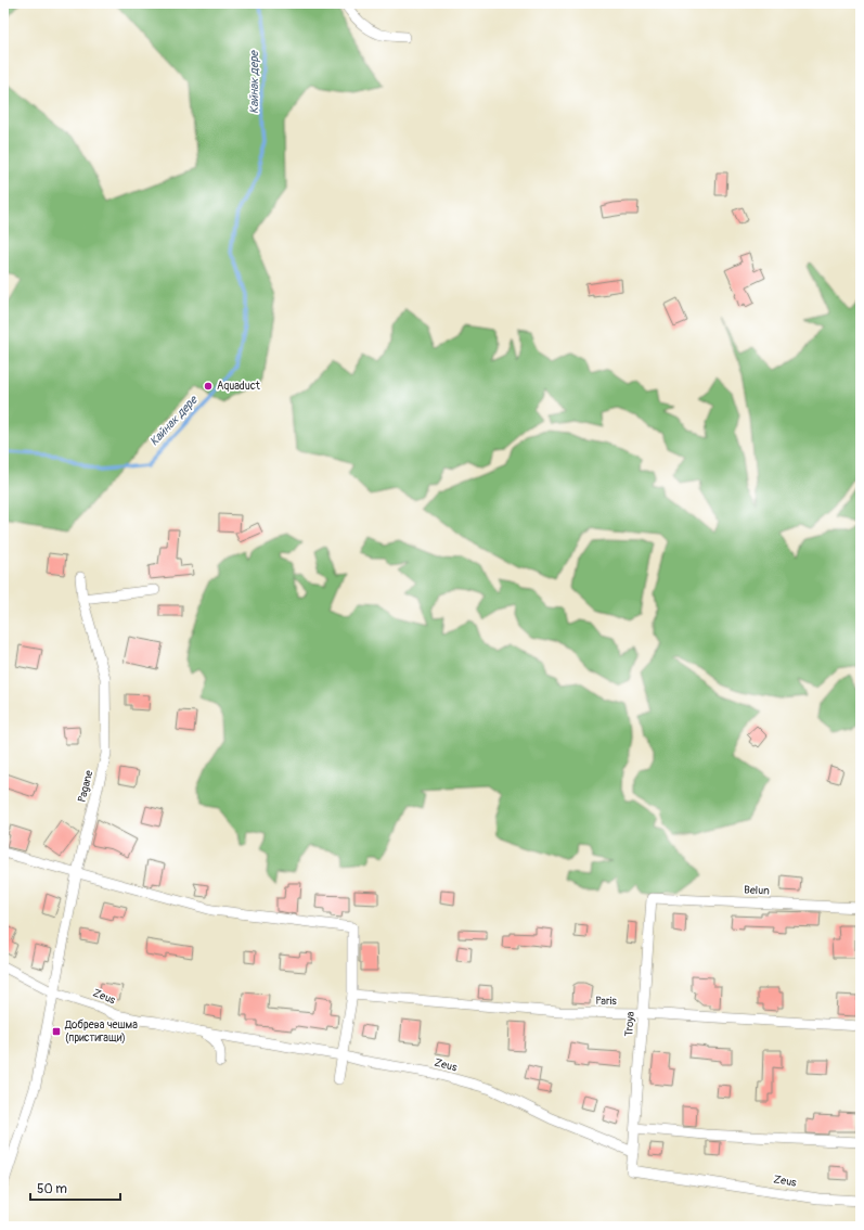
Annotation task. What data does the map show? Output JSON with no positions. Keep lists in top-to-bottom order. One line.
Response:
{"streets":{"street":["Pagane","Belun","Zeus","Paris","Troya"]},"crossings":[["Pagane","Zeus"],["Belun","Troya"],["Zeus","Troya"],["Paris","Troya"]],"water":["Кайнак дере"],"places":{"other":["Aquaduct"],"transit":["Добрева чешма (пристигащи)"]},"scale_bar":"50 m"}
